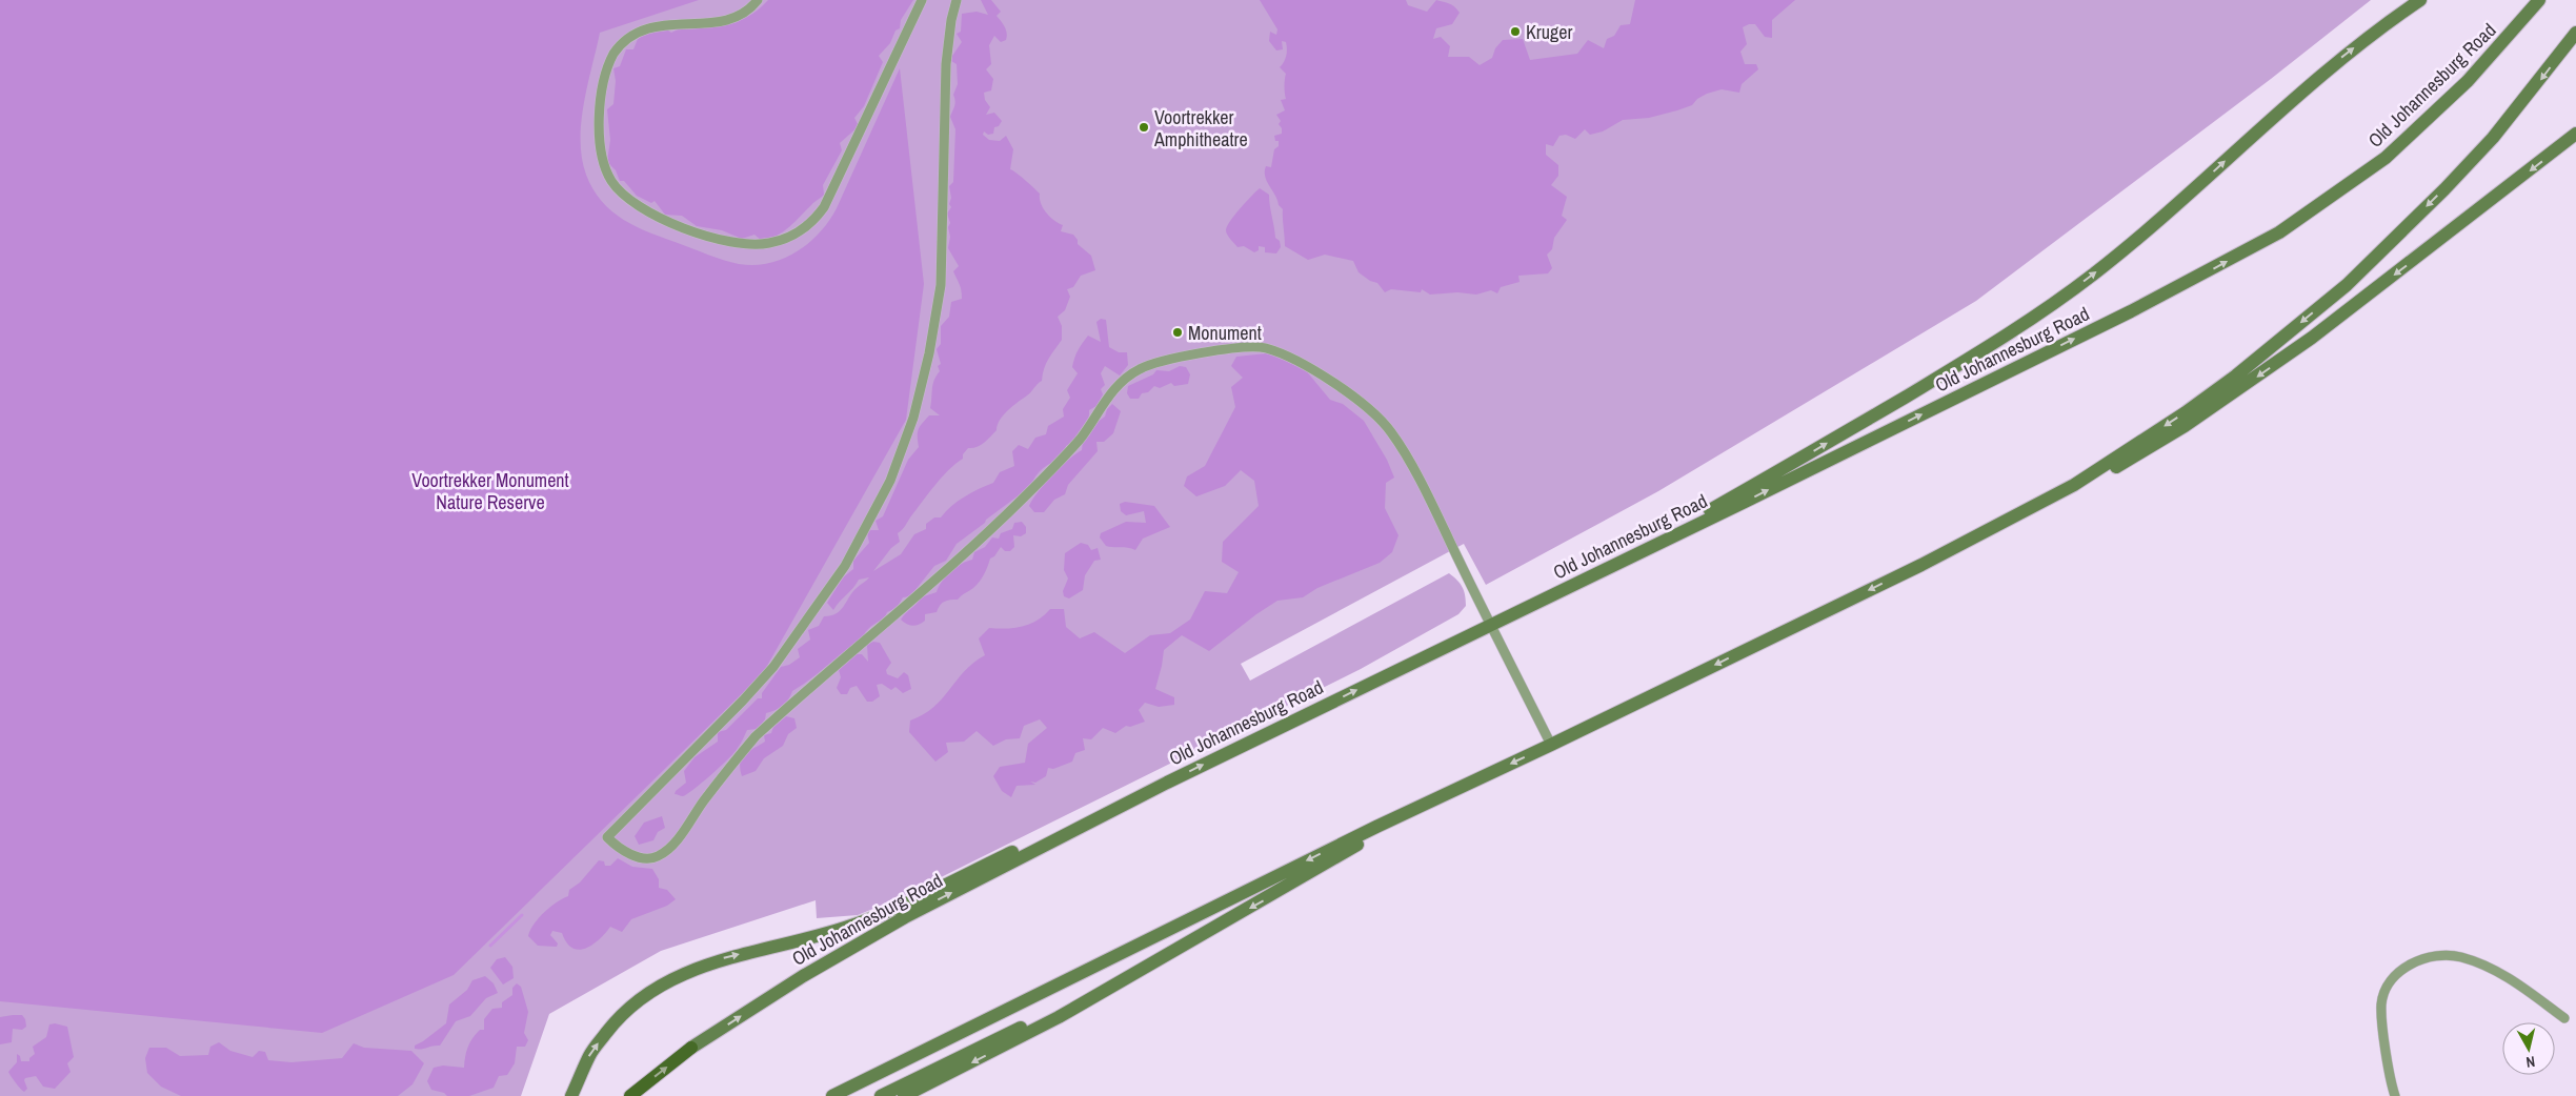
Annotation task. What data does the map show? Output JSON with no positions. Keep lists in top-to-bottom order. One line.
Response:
{"streets":{"main road":["Old Johannesburg Road"]},"parks":["Voortrekker Monument Nature Reserve"],"places":["Kruger","Voortrekker Amphitheatre","Monument"],"north":"bottom"}
